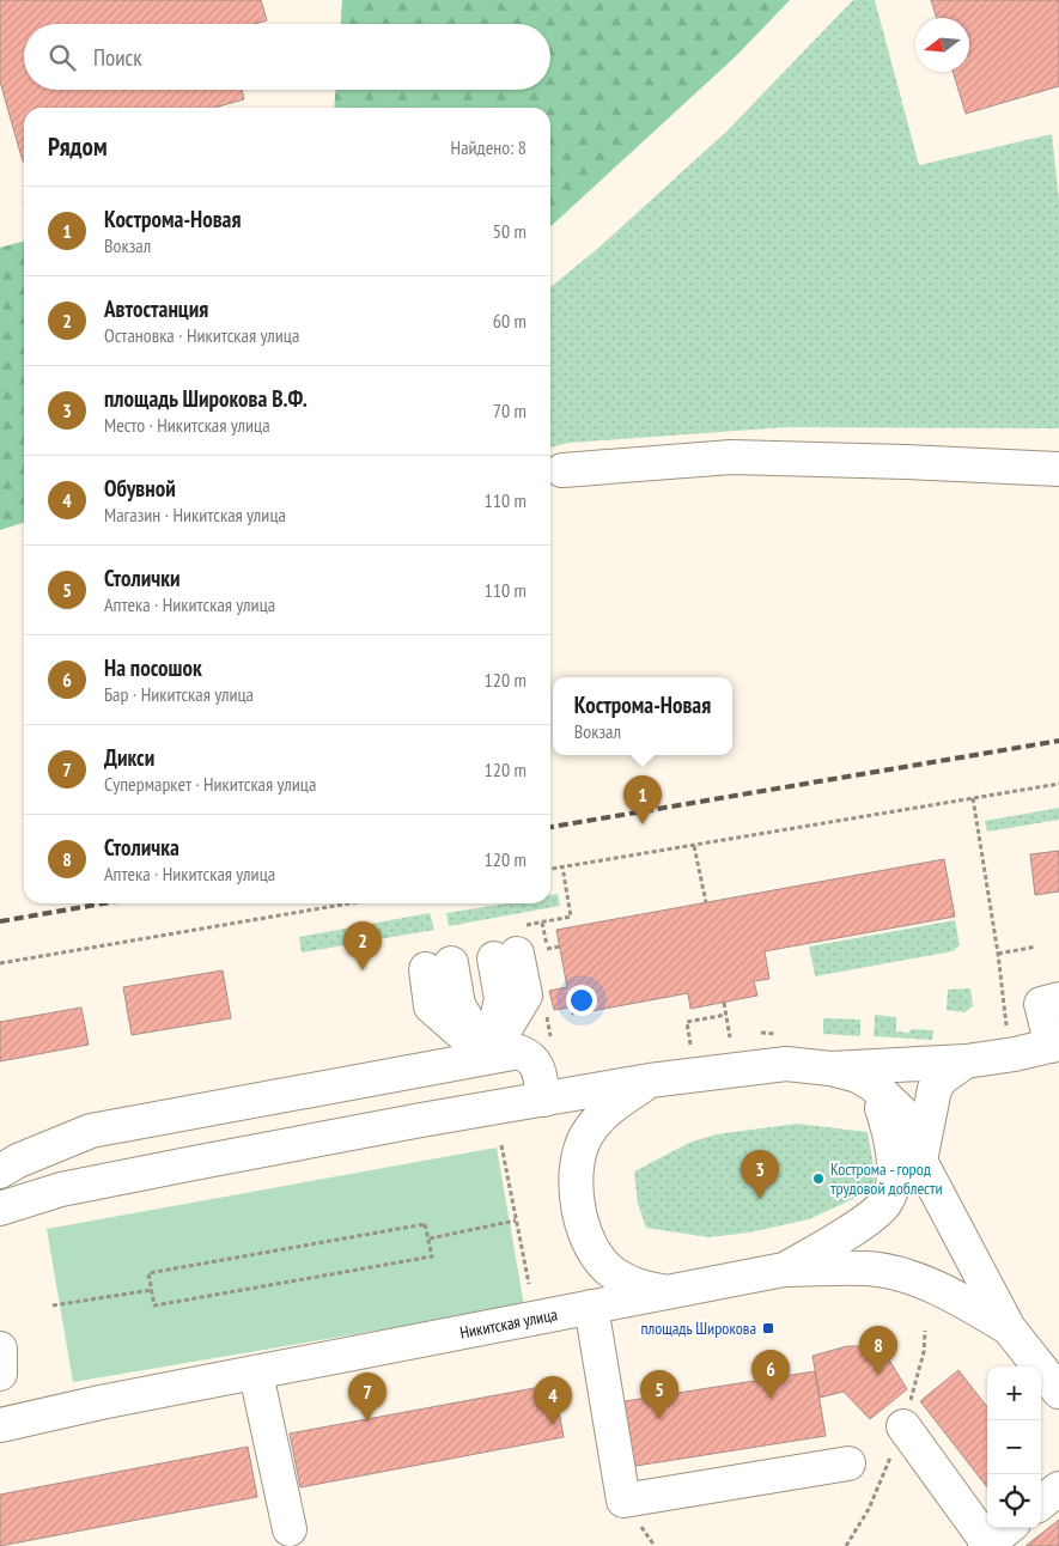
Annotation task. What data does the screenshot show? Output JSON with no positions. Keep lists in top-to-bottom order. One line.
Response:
{"streets":{"main road":["Никитская улица"]},"places":{"other":["Кострома - город трудовой доблести"],"transit":["площадь Широкова"]},"north":"left","page":{"search":"Поиск","heading":["Рядом","Найдено: 8"],"list":[{"mark":"1","name":"Кострома-Новая","note":"Вокзал","value":"50 m"},{"mark":"2","name":"Автостанция","note":"Остановка · Никитская улица","value":"60 m"},{"mark":"3","name":"площадь Широкова В.Ф.","note":"Место · Никитская улица","value":"70 m"},{"mark":"4","name":"Обувной","note":"Магазин · Никитская улица","value":"110 m"},{"mark":"5","name":"Столички","note":"Аптека · Никитская улица","value":"110 m"},{"mark":"6","name":"На посошок","note":"Бар · Никитская улица","value":"120 m"},{"mark":"7","name":"Дикси","note":"Супермаркет · Никитская улица","value":"120 m"},{"mark":"8","name":"Столичка","note":"Аптека · Никитская улица","value":"120 m"}],"popup":["Кострома-Новая","Вокзал"],"pins":["1","2","3","8","6","5","7","4"],"map_buttons":["+","−"]}}
